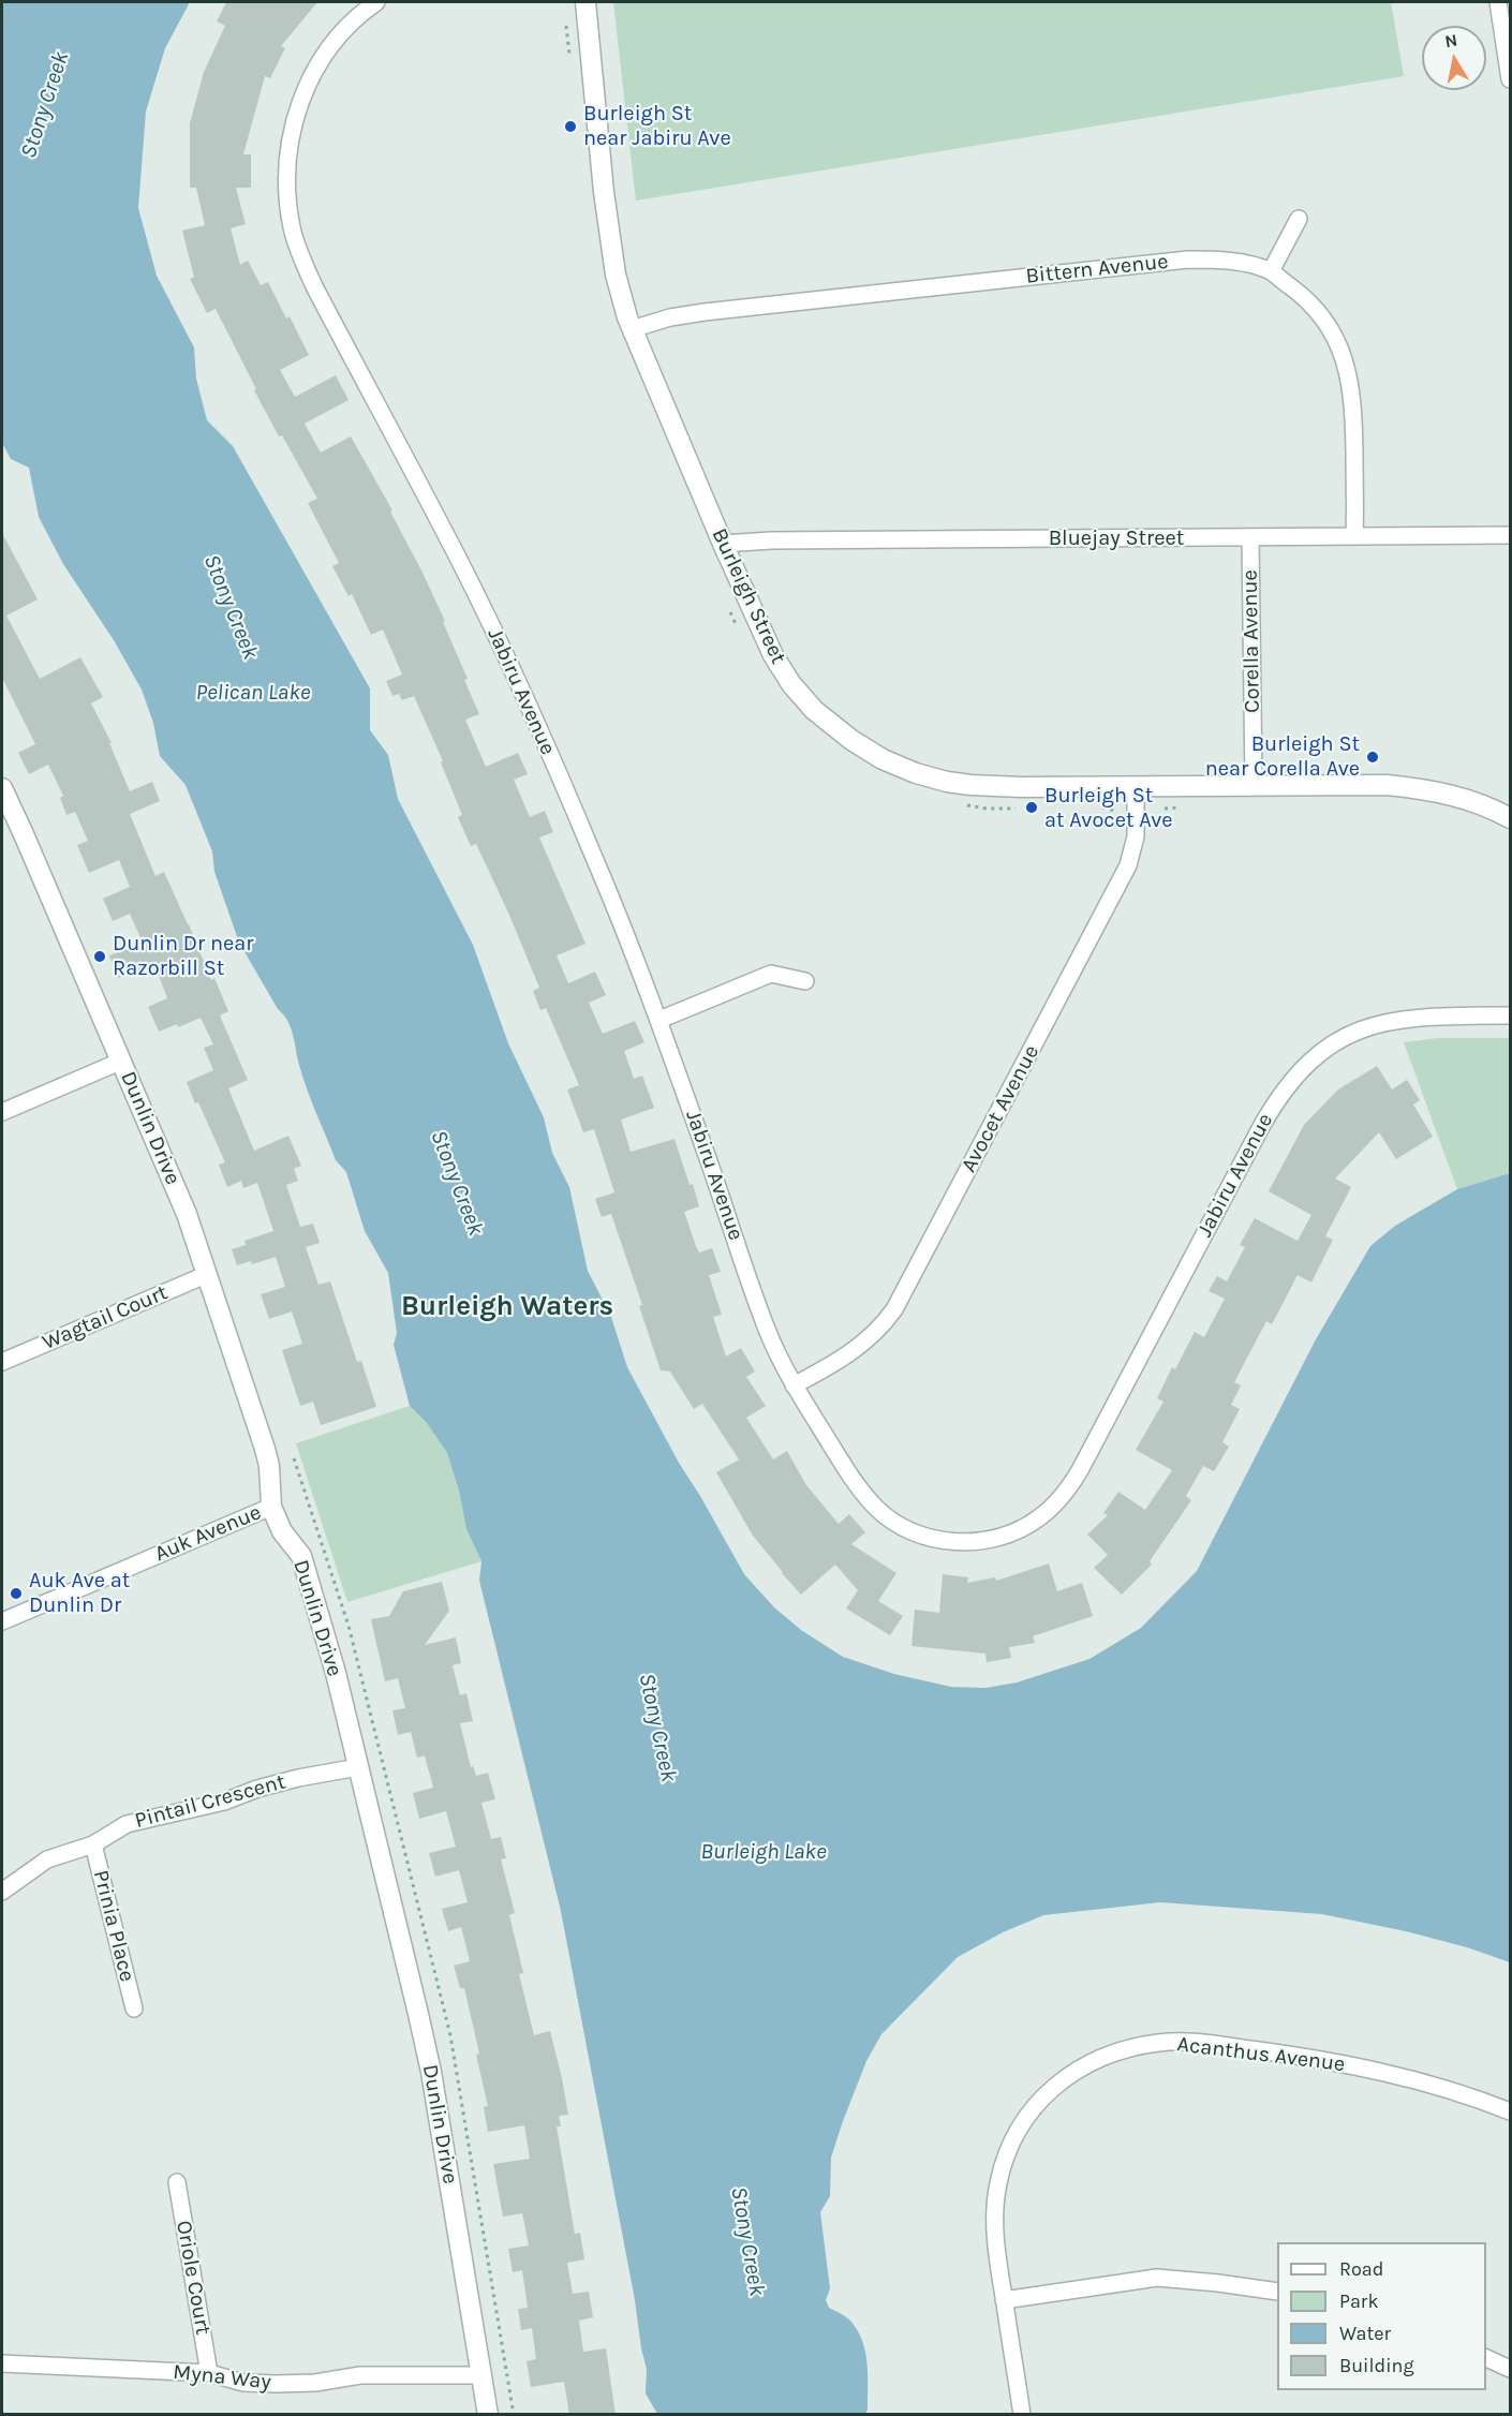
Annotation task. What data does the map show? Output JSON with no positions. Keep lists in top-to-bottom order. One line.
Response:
{"streets":{"street":["Bittern Avenue","Bluejay Street","Burleigh Street","Corella Avenue","Jabiru Avenue","Avocet Avenue","Dunlin Drive","Wagtail Court","Auk Avenue","Pintail Crescent","Prinia Place","Acanthus Avenue","Oriole Court","Myna Way"]},"crossings":[["Bittern Avenue","Bluejay Street"],["Bittern Avenue","Burleigh Street"],["Bluejay Street","Burleigh Street"],["Bluejay Street","Corella Avenue"],["Burleigh Street","Corella Avenue"],["Burleigh Street","Avocet Avenue"],["Jabiru Avenue","Avocet Avenue"],["Dunlin Drive","Wagtail Court"],["Dunlin Drive","Auk Avenue"],["Dunlin Drive","Pintail Crescent"],["Dunlin Drive","Myna Way"],["Pintail Crescent","Prinia Place"],["Oriole Court","Myna Way"]],"districts":["Burleigh Waters"],"water":["Stony Creek","Pelican Lake","Burleigh Lake"],"places":["Burleigh St near Jabiru Ave","Burleigh St near Corella Ave","Burleigh St at Avocet Ave","Dunlin Dr near Razorbill St","Auk Ave at Dunlin Dr"],"legend":["Road","Park","Water","Building"],"north":"top"}
